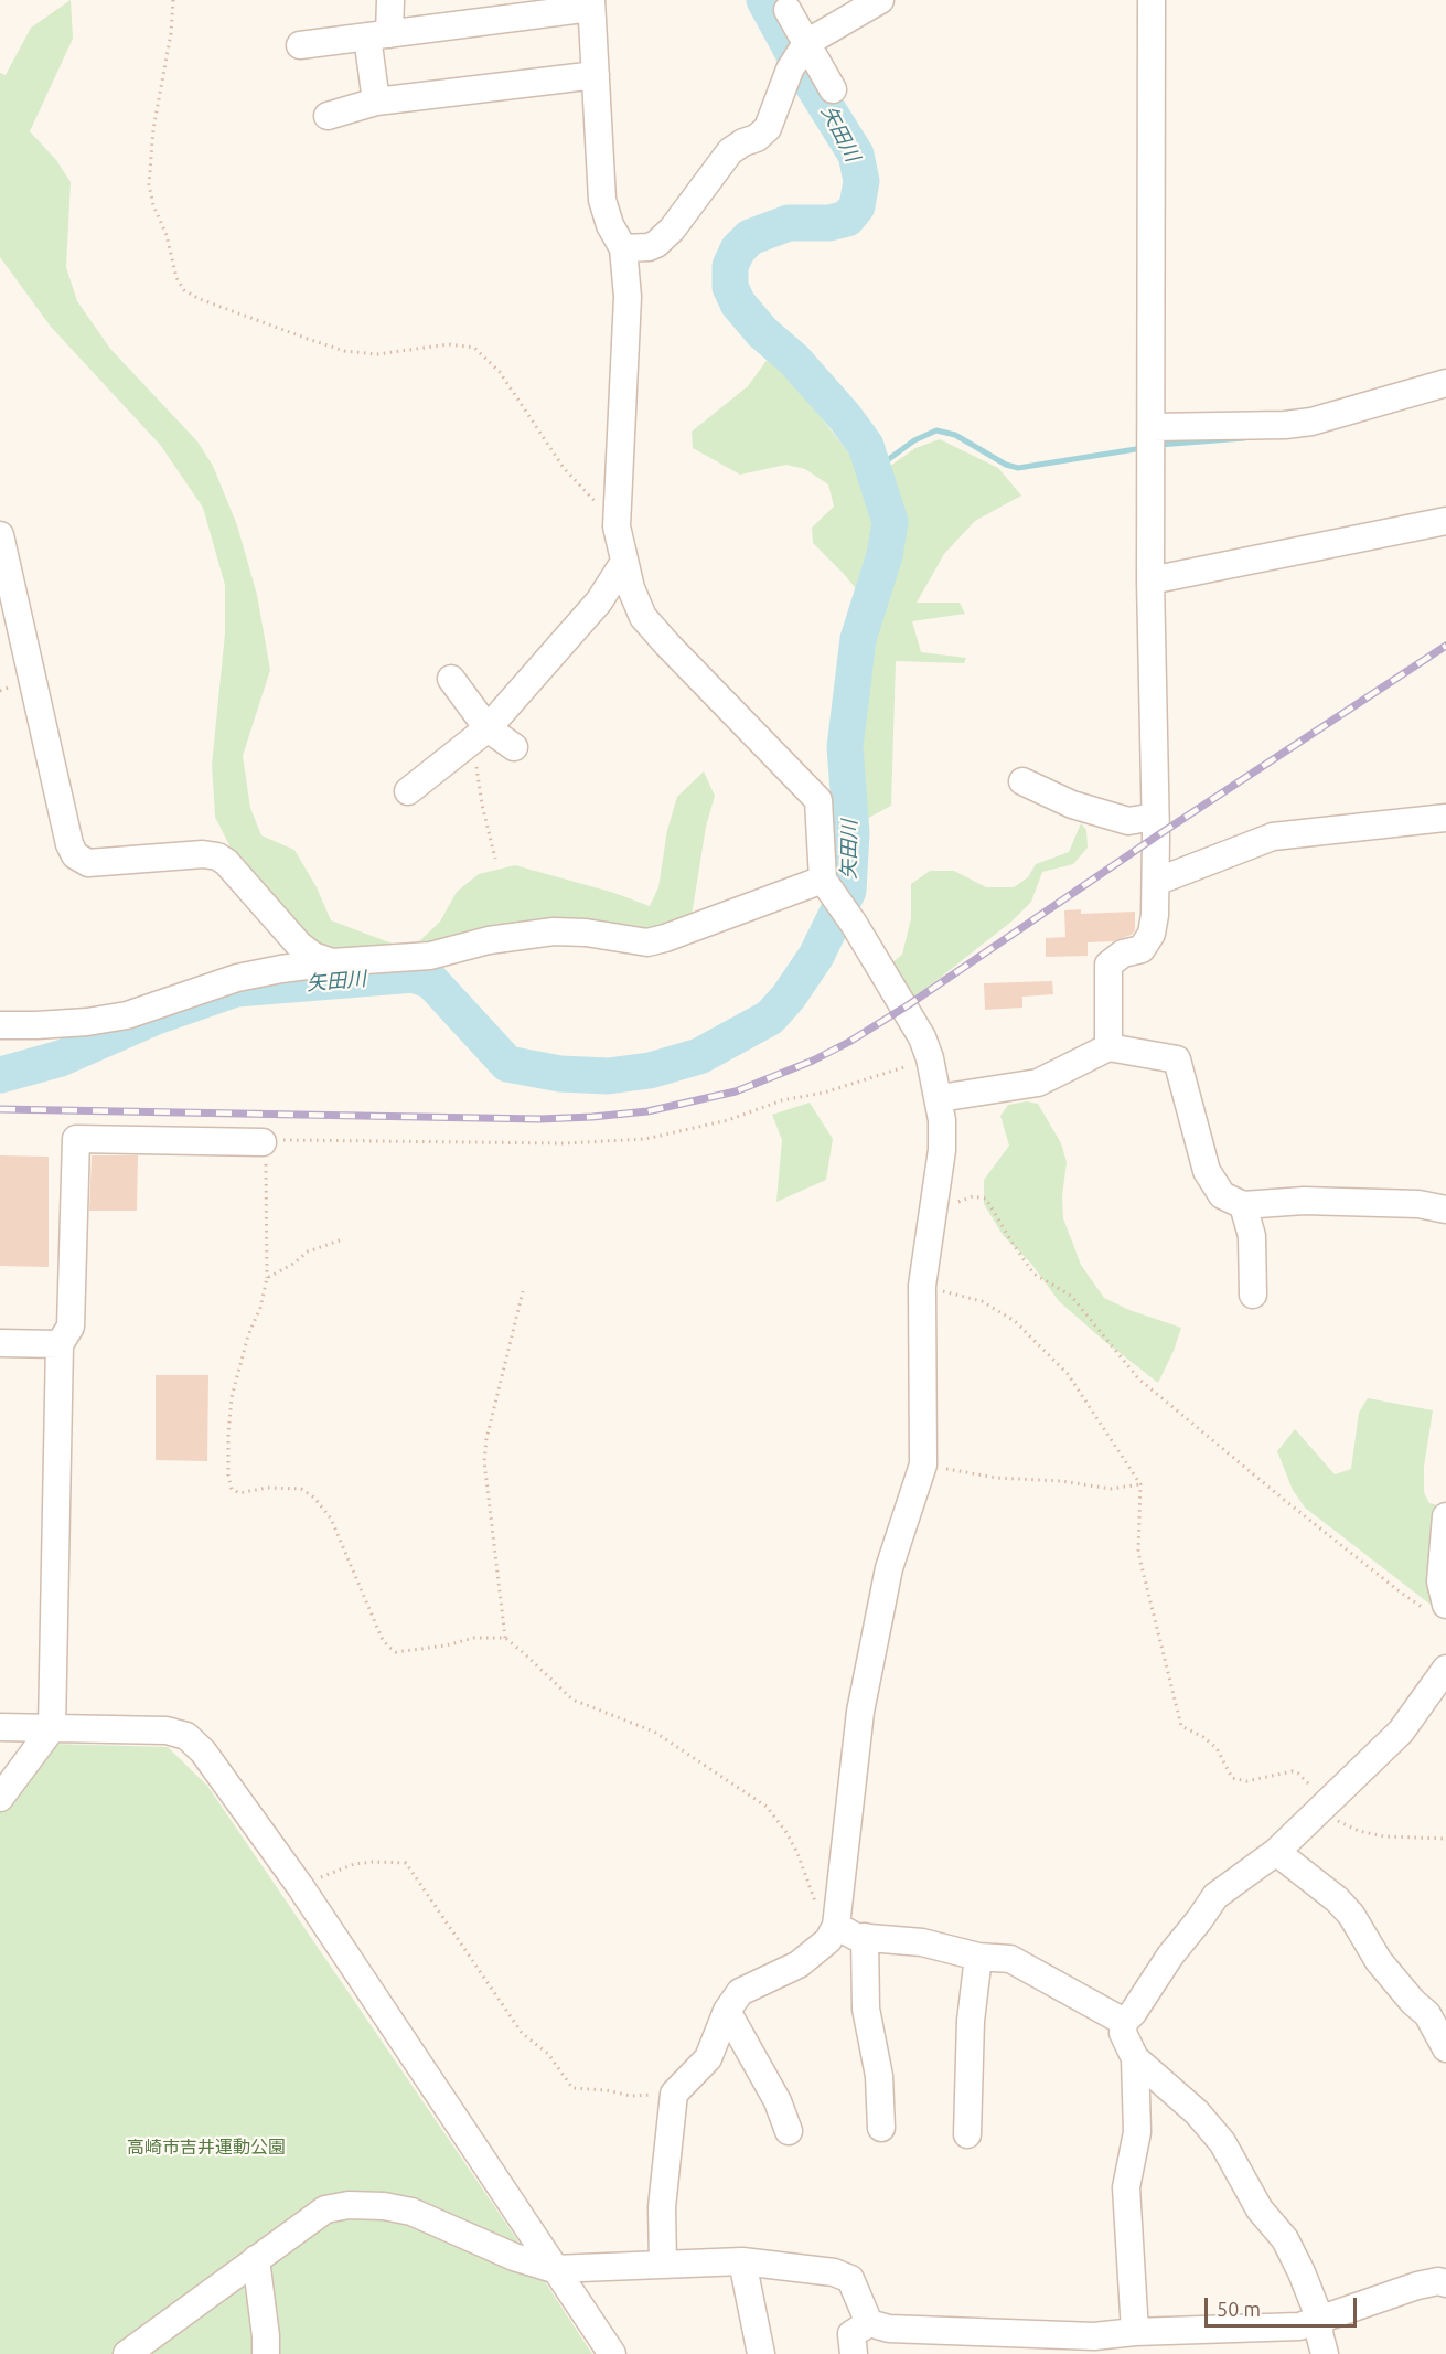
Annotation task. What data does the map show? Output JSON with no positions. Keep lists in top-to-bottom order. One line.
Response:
{"water":["矢田川"],"parks":["高崎市吉井運動公園"],"scale_bar":"50 m"}
